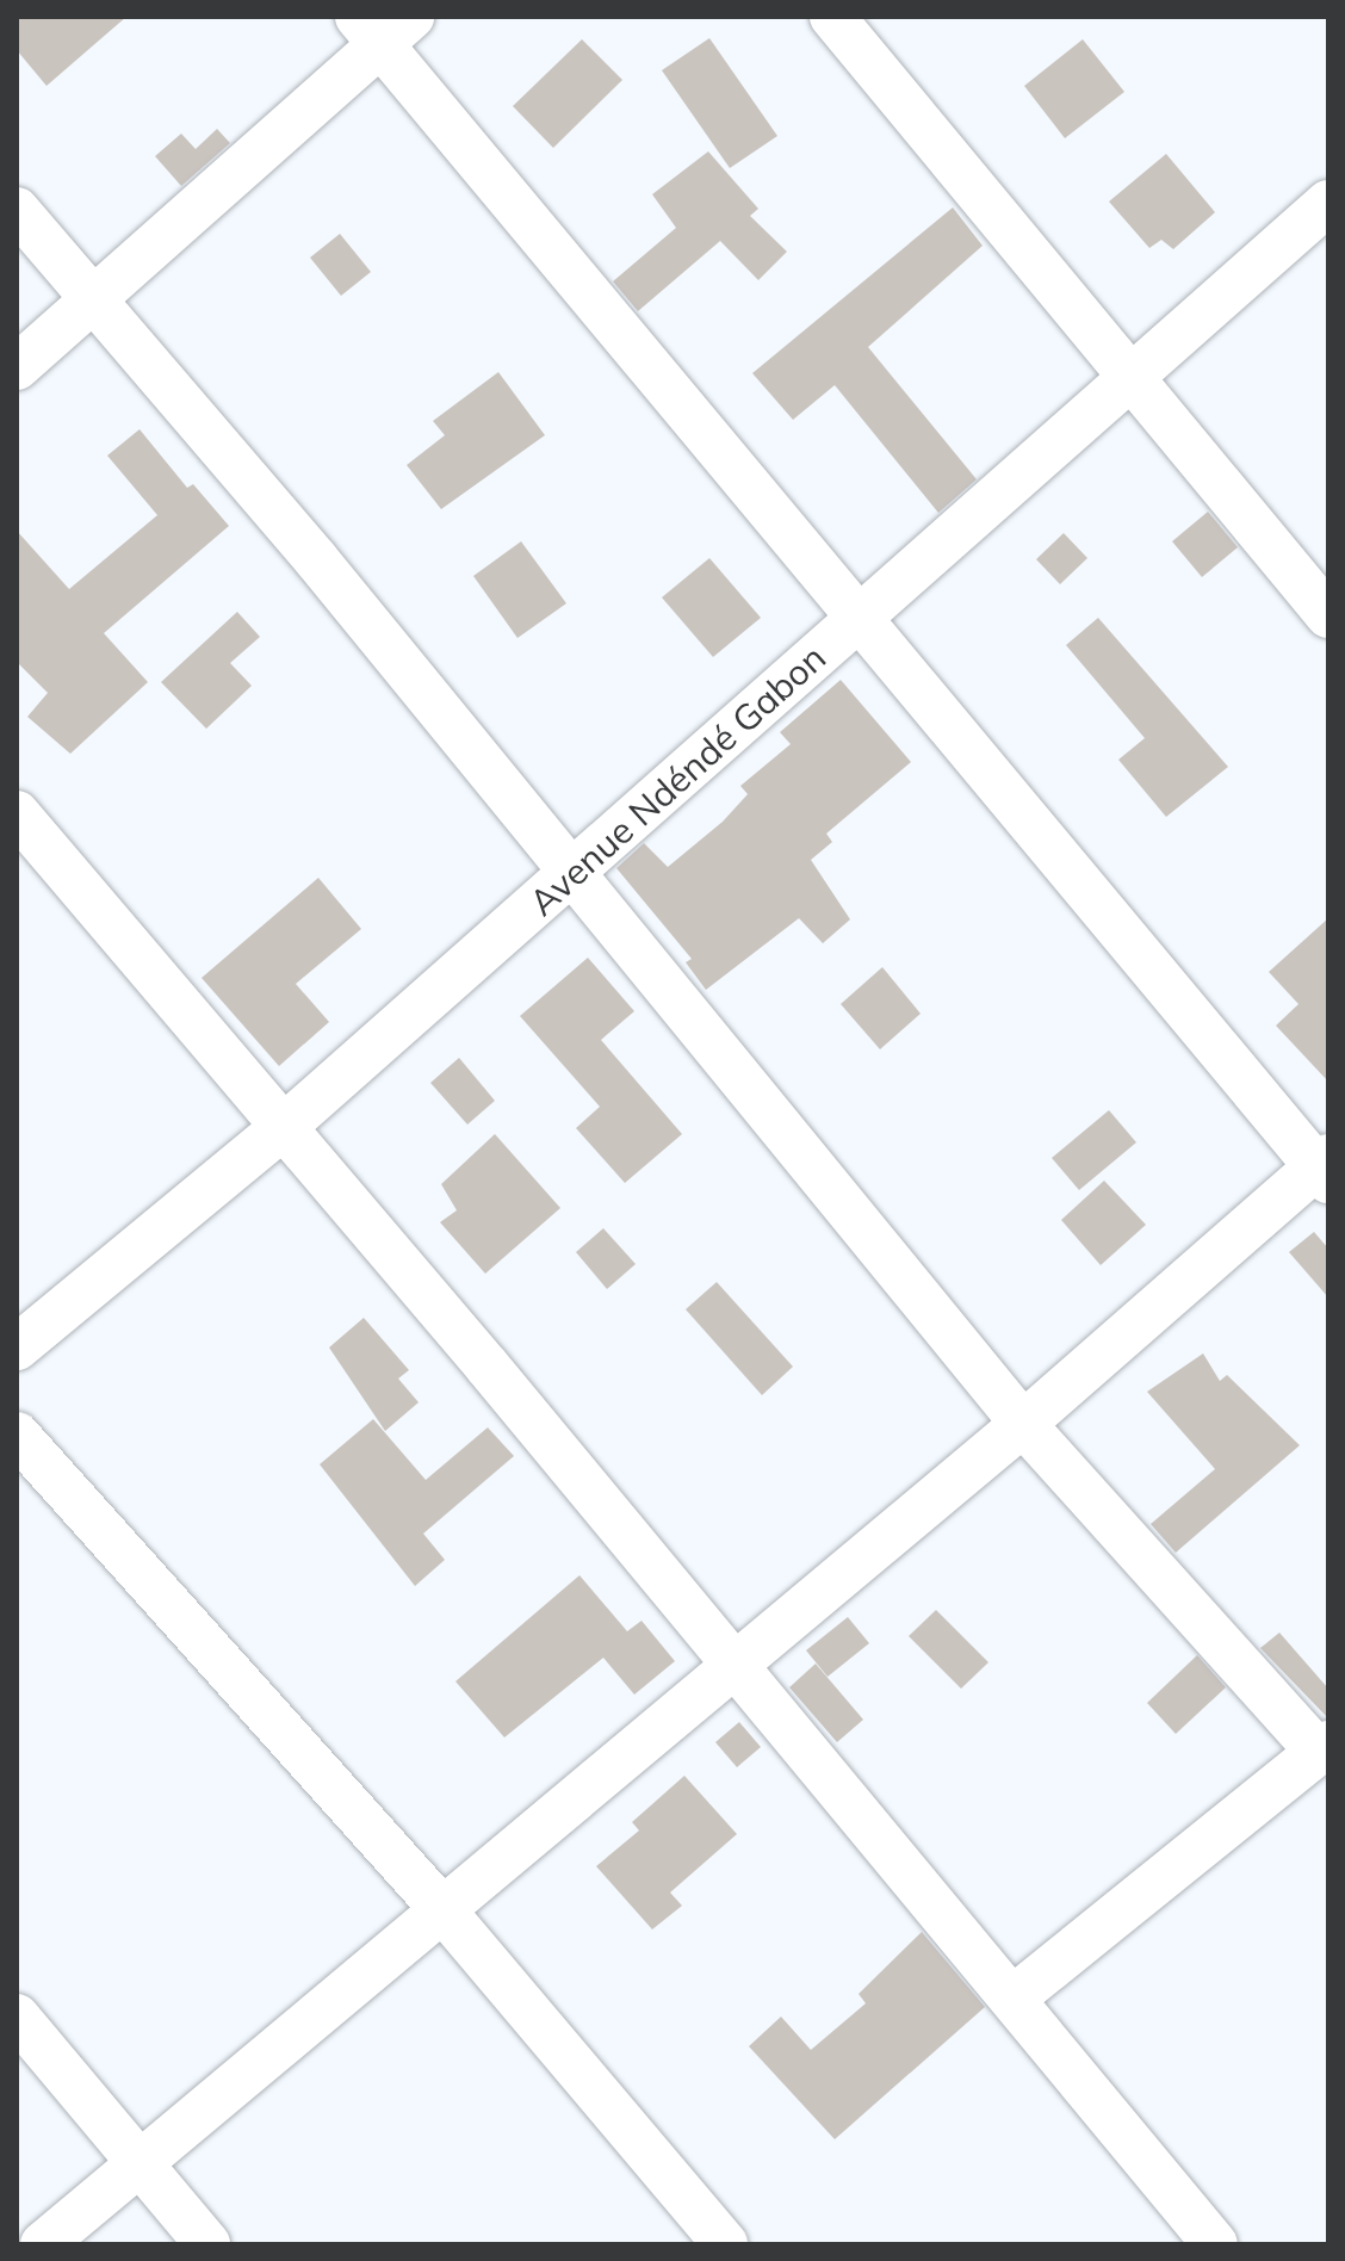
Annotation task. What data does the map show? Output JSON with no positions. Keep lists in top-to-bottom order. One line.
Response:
{"streets":{"street":["Avenue Ndéndé Gabon"]}}
